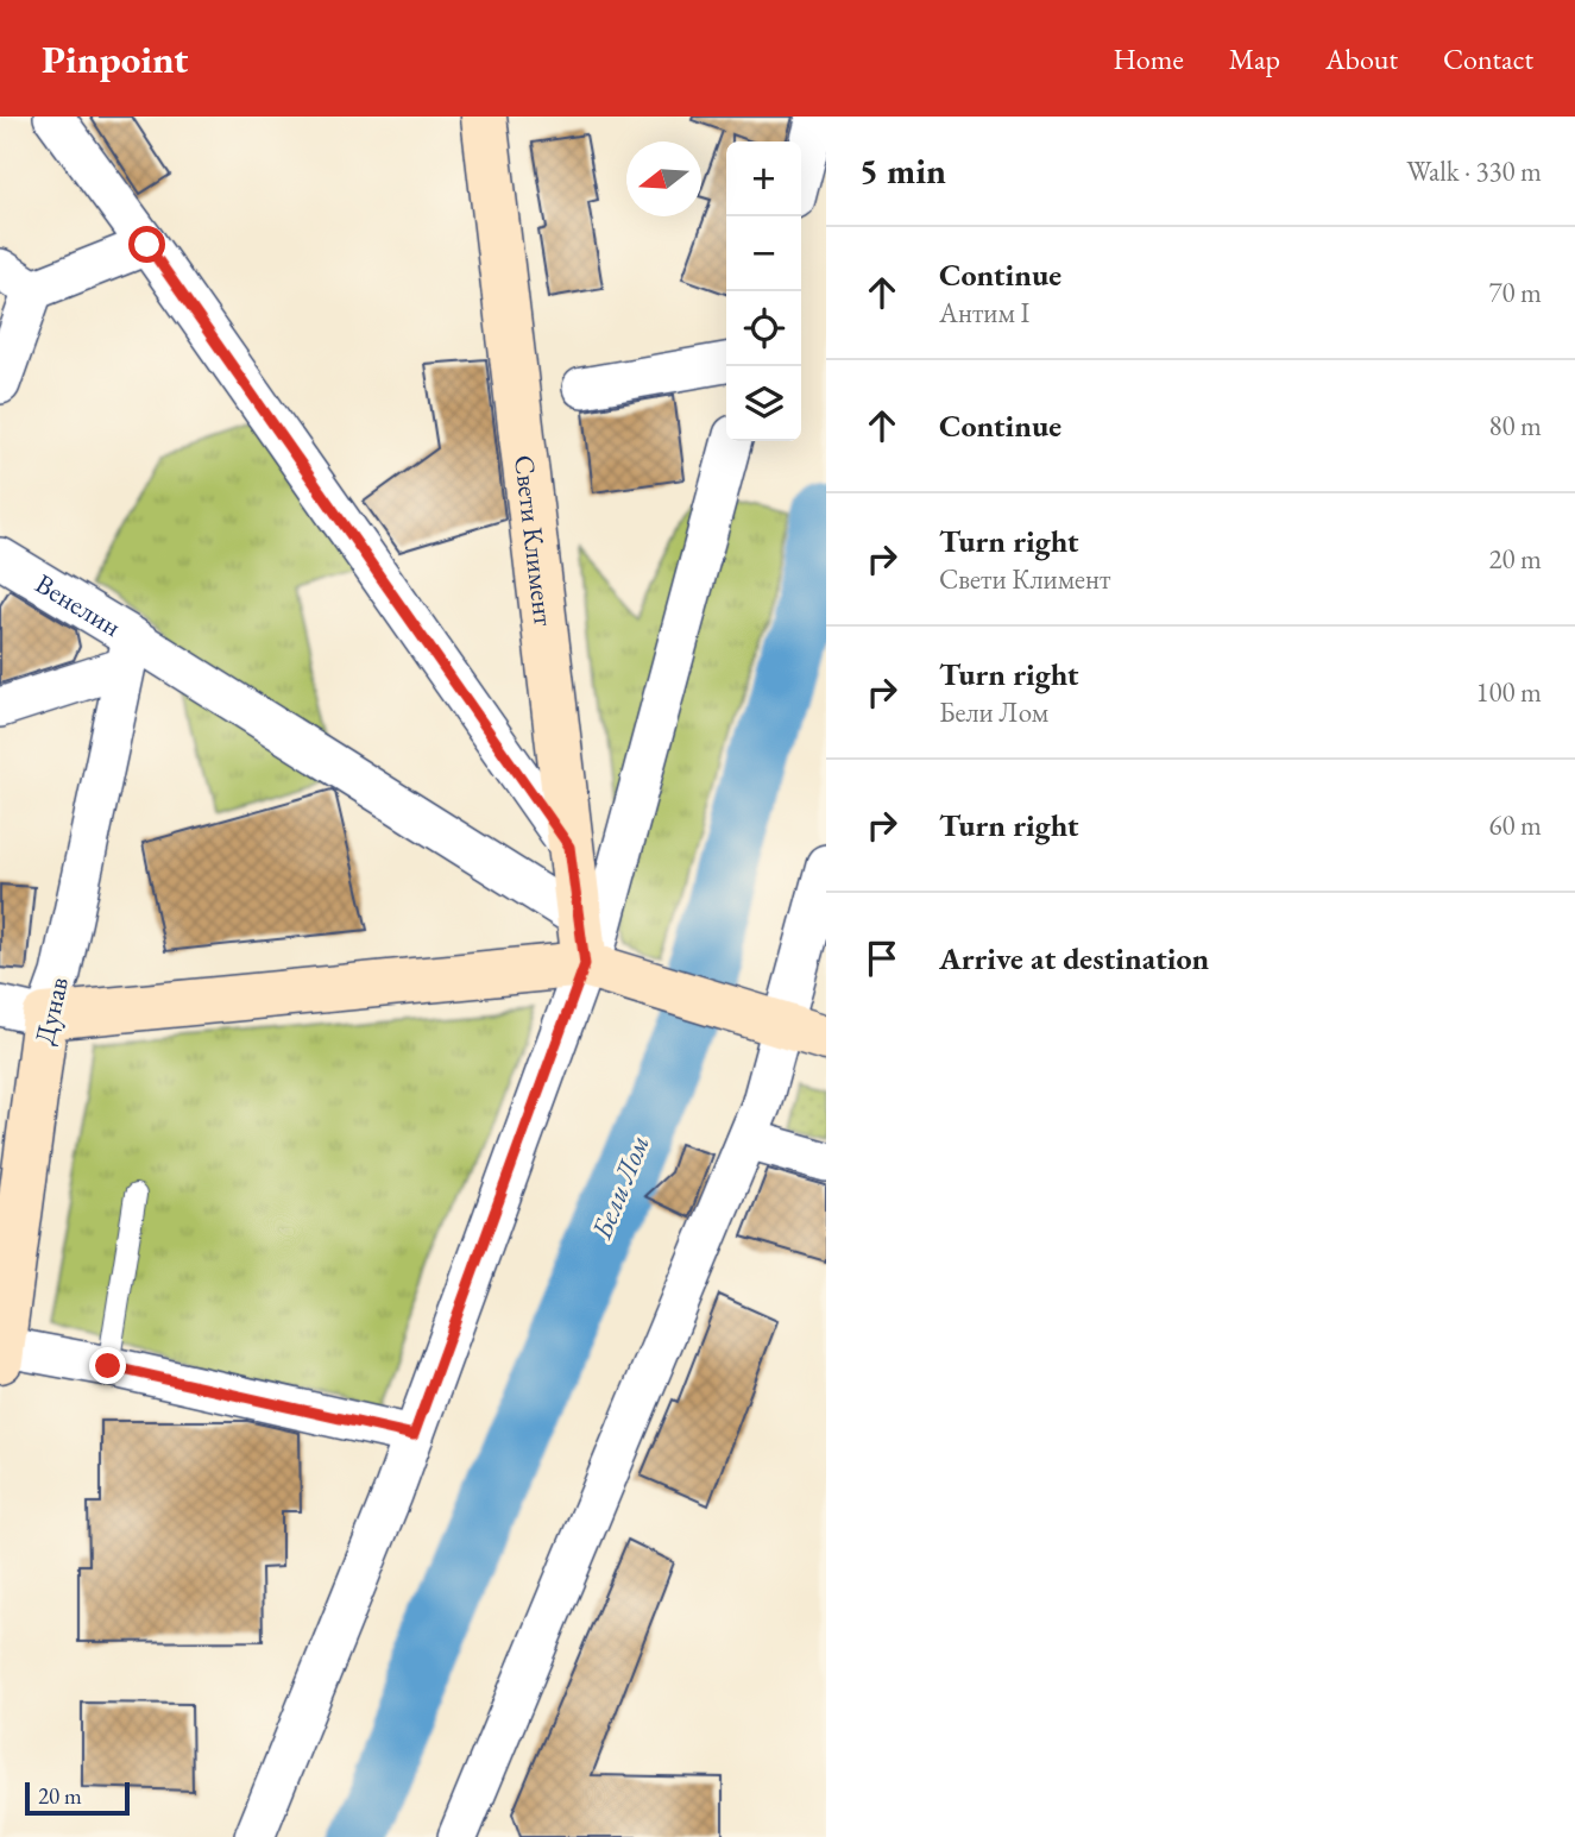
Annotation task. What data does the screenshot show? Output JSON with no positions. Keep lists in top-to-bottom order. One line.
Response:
{"streets":{"street":["Свети Климент","Венелин","Дунав"]},"crossings":[["Свети Климент","Венелин"],["Венелин","Дунав"]],"water":["Бели Лом"],"scale_bar":"20 m","north":"left","page":{"header":"Pinpoint","nav":["Home","Map","About","Contact"],"heading":["5 min","Walk · 330 m"],"map_buttons":["+","−"],"list":[["Continue","Антим I","70 m"],["Continue","80 m"],["Turn right","Свети Климент","20 m"],["Turn right","Бели Лом","100 m"],["Turn right","60 m"],"Arrive at destination"],"scale":"20 m"}}
